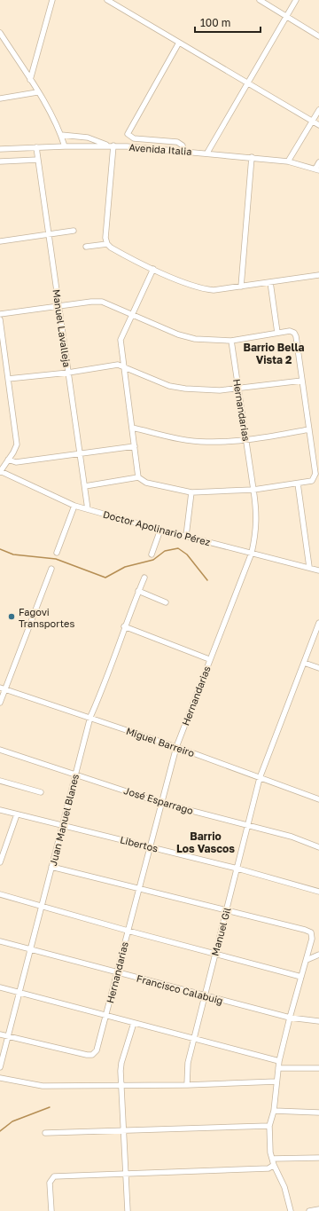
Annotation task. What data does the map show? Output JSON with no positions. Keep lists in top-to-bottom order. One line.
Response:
{"streets":{"street":["Avenida Italia","Manuel Lavalleja","Hernandarias","Doctor Apolinario Pérez","Miguel Barreiro","José Esparrago","Juan Manuel Blanes","Libertos","Manuel Gil","Francisco Calabuig"]},"crossings":[["Avenida Italia","Manuel Lavalleja"],["Manuel Lavalleja","Doctor Apolinario Pérez"],["Hernandarias","Doctor Apolinario Pérez"],["Hernandarias","Miguel Barreiro"],["Hernandarias","José Esparrago"],["Hernandarias","Juan Manuel Blanes"],["Hernandarias","Libertos"],["Hernandarias","Francisco Calabuig"],["Miguel Barreiro","Juan Manuel Blanes"],["Miguel Barreiro","Manuel Gil"],["José Esparrago","Juan Manuel Blanes"],["José Esparrago","Manuel Gil"],["Juan Manuel Blanes","Libertos"],["Juan Manuel Blanes","Francisco Calabuig"],["Libertos","Manuel Gil"],["Manuel Gil","Francisco Calabuig"]],"districts":["Barrio Bella Vista 2","Barrio Los Vascos"],"places":["Fagovi Transportes"],"scale_bar":"100 m"}
